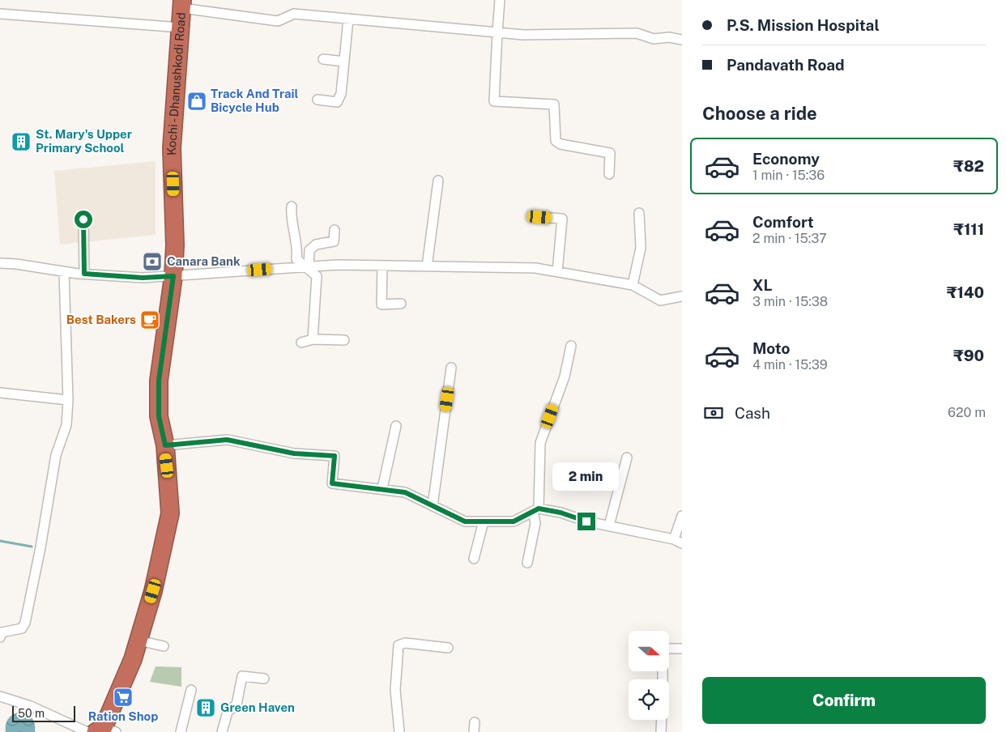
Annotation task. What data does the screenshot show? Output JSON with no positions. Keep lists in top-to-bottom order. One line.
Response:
{"streets":{"highway":["Kochi - Dhanushkodi Road"]},"places":{"shop":["Track And Trail Bicycle Hub"],"building":["St. Mary's Upper Primary School","Green Haven"],"bank":["Canara Bank"],"cafe":["Best Bakers"],"supermarket":["Ration Shop"]},"scale_bar":"50 m","north":"right","page":{"banner":["P.S. Mission Hospital","Pandavath Road"],"heading":"Choose a ride","list":[{"name":"Economy","note":"1 min · 15:36","value":"₹82"},{"name":"Comfort","note":"2 min · 15:37","value":"₹111"},{"name":"XL","note":"3 min · 15:38","value":"₹140"},{"name":"Moto","note":"4 min · 15:39","value":"₹90"}],"pay":["Cash","620 m"],"bubble":"2 min","buttons":"Confirm","scale":"50 m"}}
